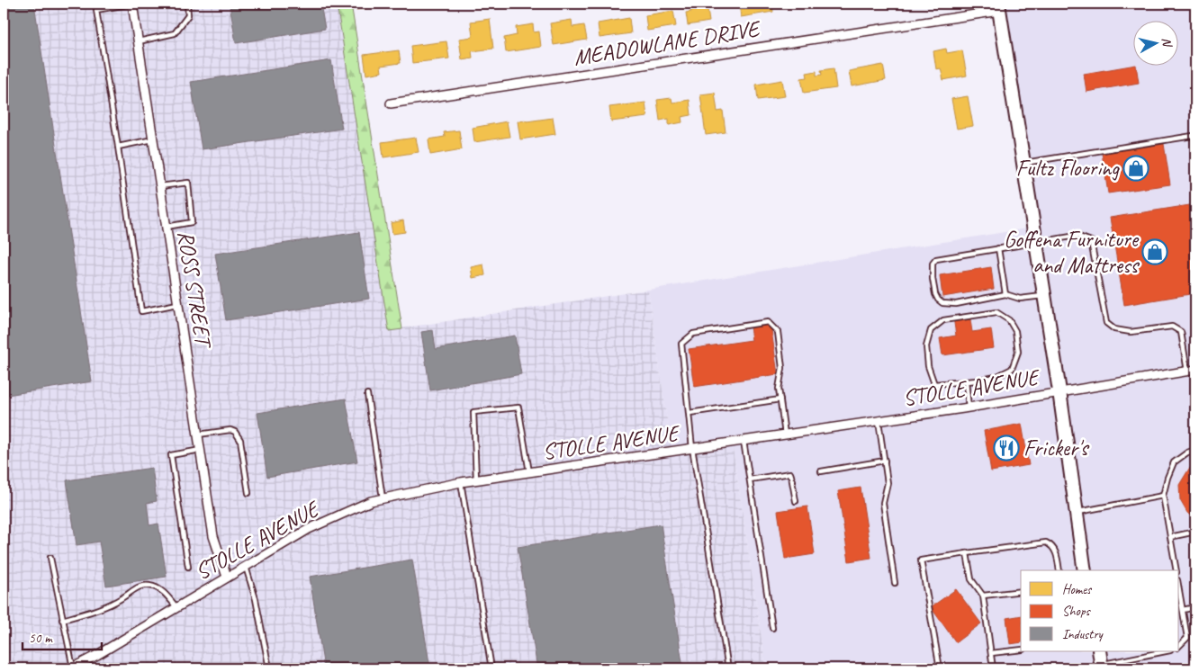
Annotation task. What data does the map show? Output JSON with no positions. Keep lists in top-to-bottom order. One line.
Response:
{"streets":{"street":["MEADOWLANE DRIVE","ROSS STREET","STOLLE AVENUE"]},"crossings":[["ROSS STREET","STOLLE AVENUE"]],"places":{"shop":["Fultz Flooring","Goffena Furniture and Mattress"],"restaurant":["Fricker's"]},"legend":["Homes","Shops","Industry"],"scale_bar":"50 m","north":"right"}
